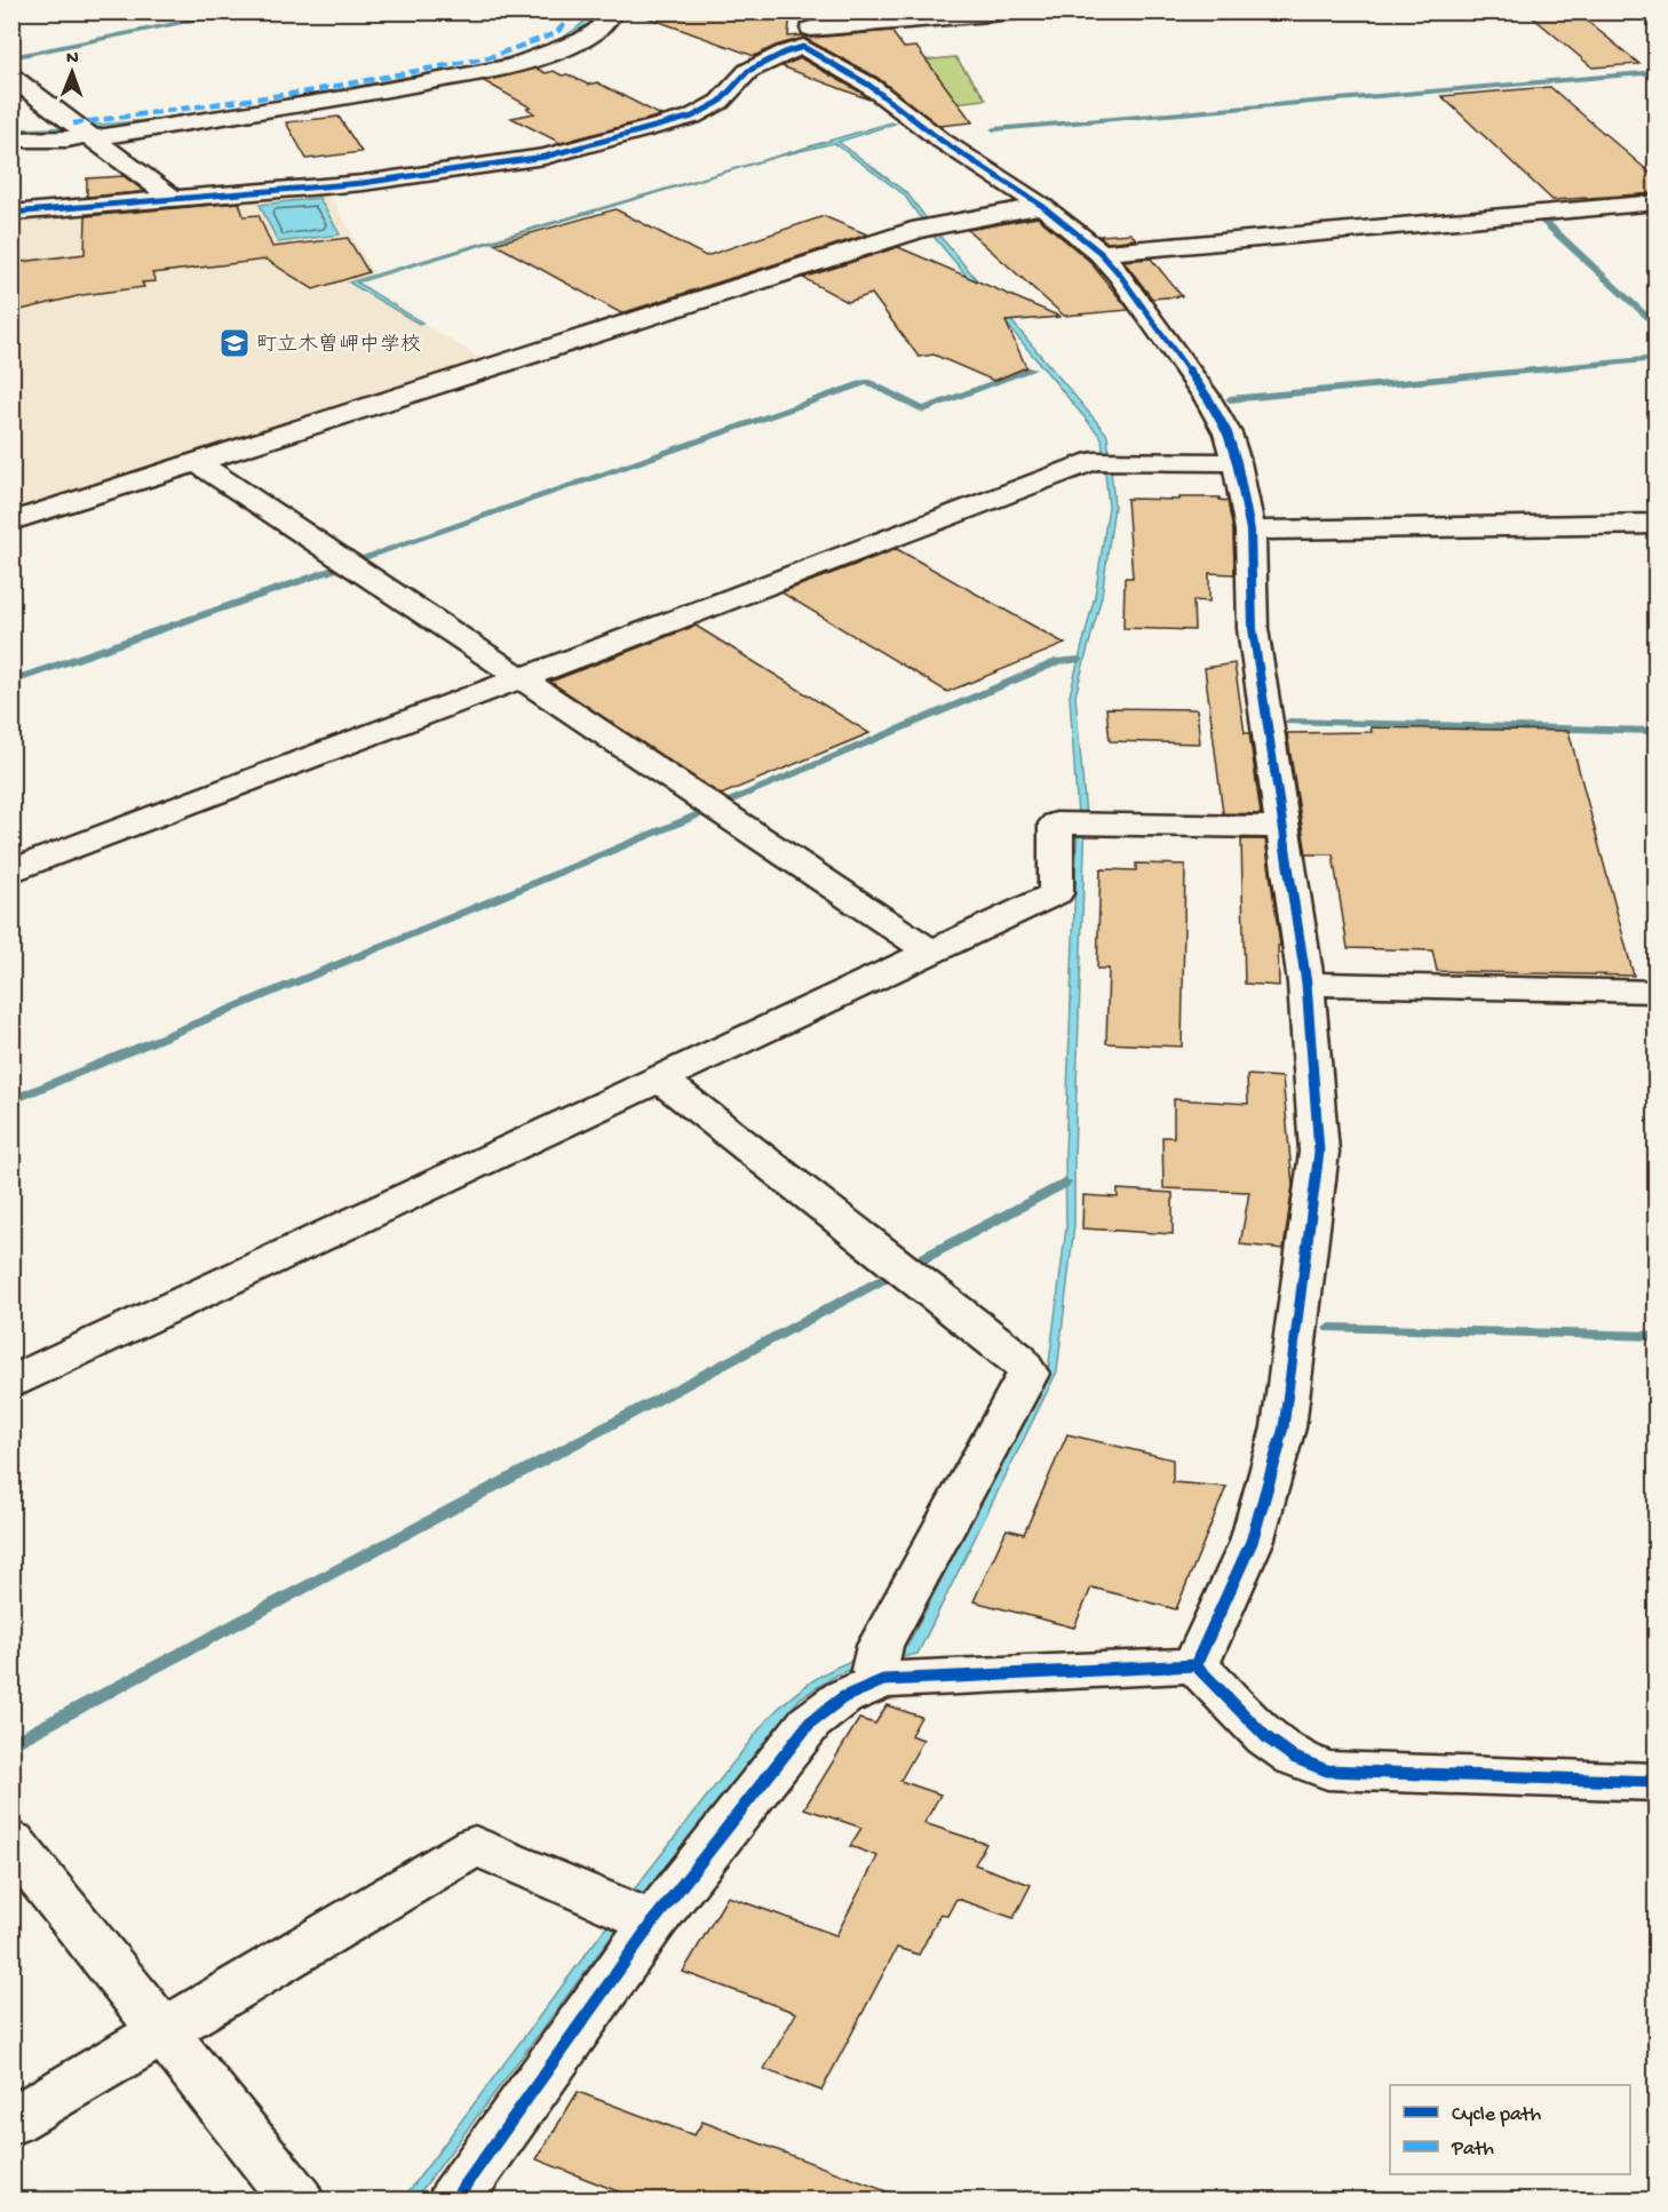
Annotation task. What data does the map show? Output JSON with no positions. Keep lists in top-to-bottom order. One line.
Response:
{"places":{"school or university":["町立木曽岬中学校"]},"legend":["Cycle path","Path"],"north":"top"}
